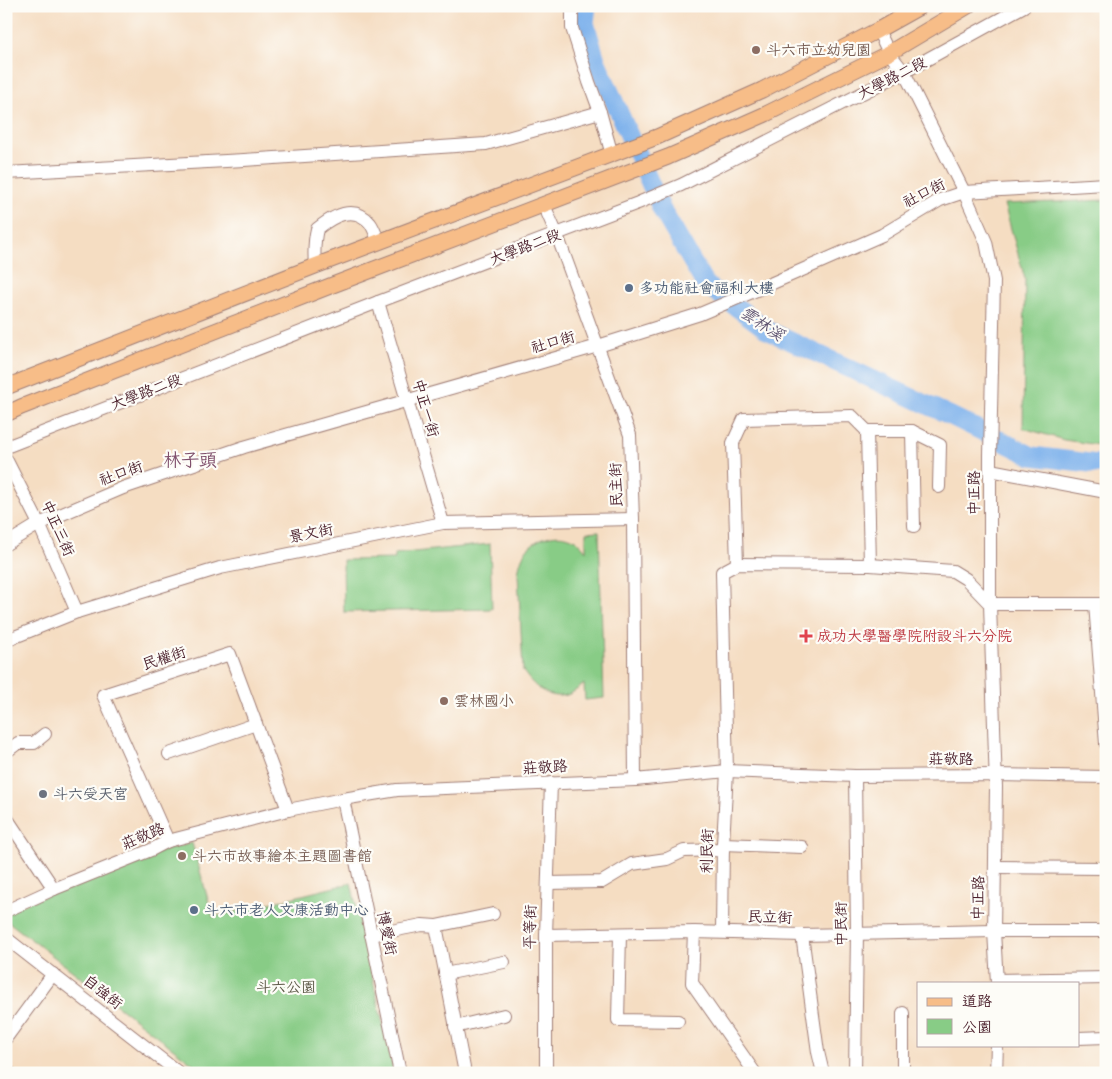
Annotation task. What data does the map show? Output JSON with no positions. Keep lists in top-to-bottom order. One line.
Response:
{"streets":{"main road":["大學路二段"],"street":["社口街","中正一街","民主街","中正路","中正三街","景文街","民權街","莊敬路","利民街","民立街","中民街","平等街","博愛街","自強街"]},"crossings":[["大學路二段","中正一街"],["大學路二段","民主街"],["大學路二段","中正路"],["社口街","中正一街"],["社口街","民主街"],["社口街","中正路"],["社口街","中正三街"],["中正一街","景文街"],["民主街","景文街"],["民主街","莊敬路"],["中正路","莊敬路"],["中正路","民立街"],["中正三街","景文街"],["民權街","莊敬路"],["莊敬路","利民街"],["莊敬路","中民街"],["莊敬路","平等街"],["莊敬路","博愛街"],["利民街","民立街"],["民立街","中民街"],["民立街","平等街"]],"districts":["林子頭"],"water":["雲林溪"],"parks":["斗六公園"],"places":{"other":["斗六市立幼兒園","多功能社會福利大樓","雲林國小","斗六受天宮","斗六市故事繪本主題圖書館","斗六市老人文康活動中心"],"health":["成功大學醫學院附設斗六分院"]},"legend":["道路","公園"]}
